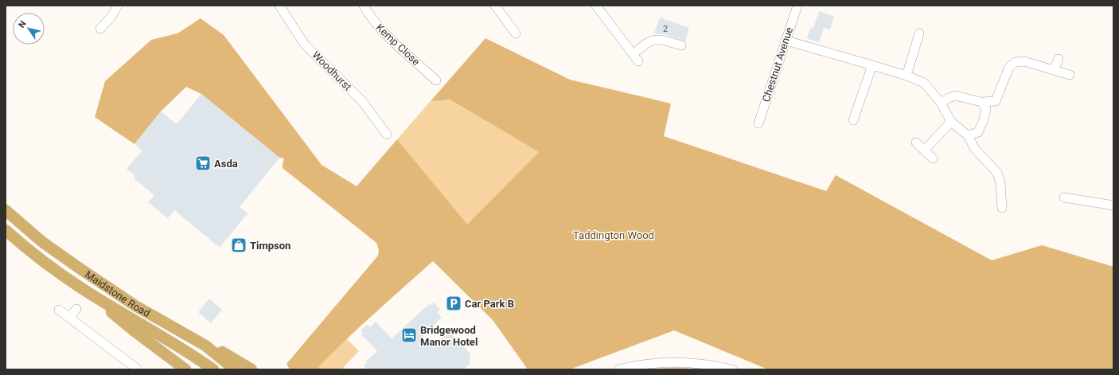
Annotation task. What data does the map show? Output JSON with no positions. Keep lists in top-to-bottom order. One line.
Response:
{"streets":{"main road":["Maidstone Road"],"street":["Kemp Close","Chestnut Avenue","Woodhurst"]},"parks":["Taddington Wood"],"places":{"supermarket":["Asda"],"shop":["Timpson"],"parking":["Car Park B"],"hotel":["Bridgewood Manor Hotel"]},"house_numbers":["2"],"north":"top left"}
